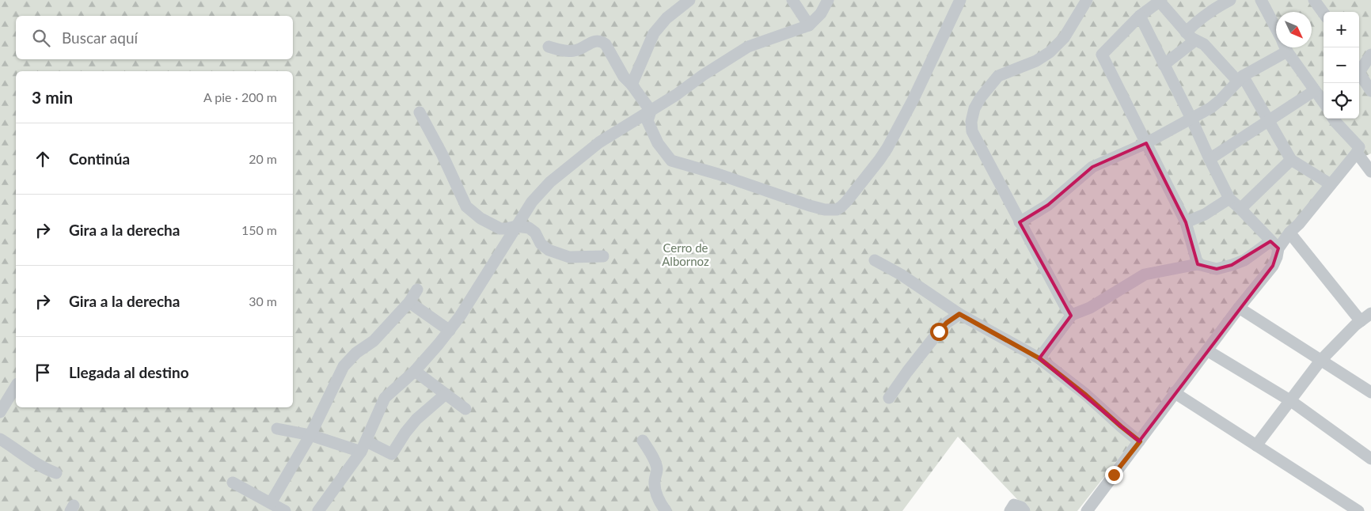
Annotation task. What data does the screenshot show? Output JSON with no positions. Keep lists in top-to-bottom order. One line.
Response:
{"parks":["Cerro de Albornoz"],"north":"bottom right","page":{"map_buttons":["+","−"],"search":"Buscar aquí","heading":["3 min","A pie · 200 m"],"list":[["Continúa","20 m"],["Gira a la derecha","150 m"],["Gira a la derecha","30 m"],"Llegada al destino"]}}
